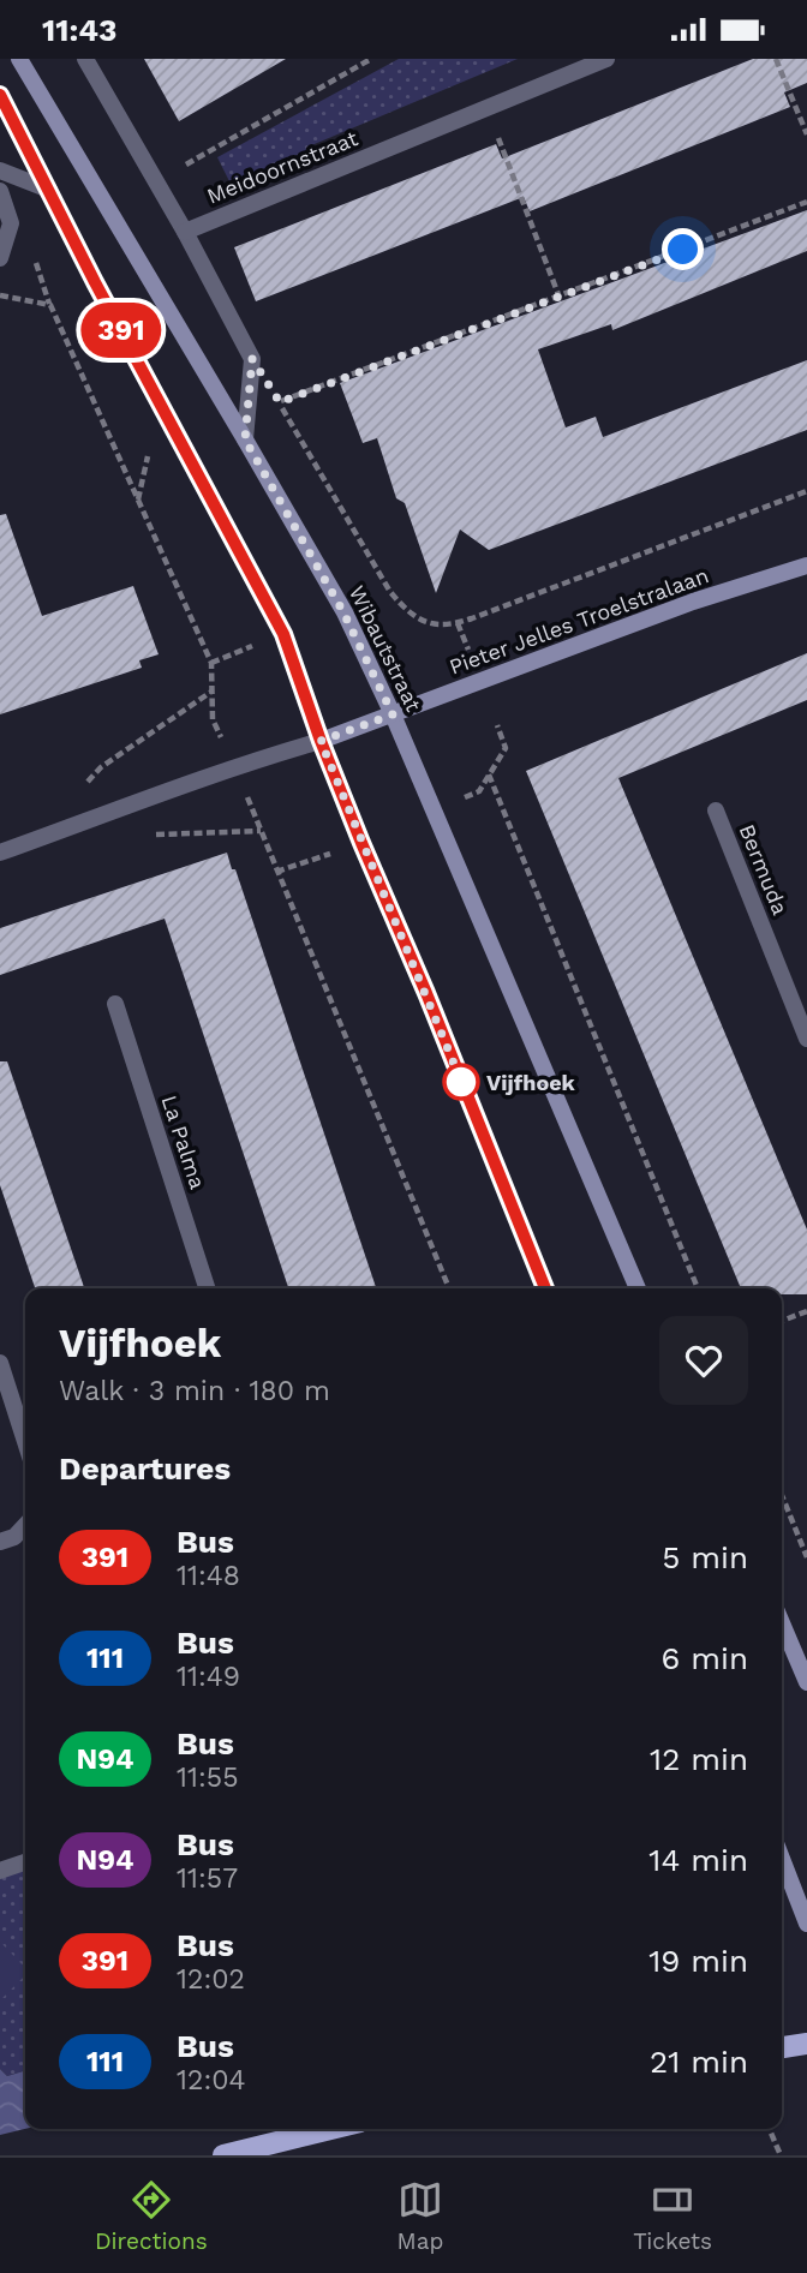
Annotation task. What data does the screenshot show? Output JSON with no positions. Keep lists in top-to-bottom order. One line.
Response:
{"streets":{"main road":["Pieter Jelles Troelstralaan","Wibautstraat"],"street":["Meidoornstraat","Bermuda","La Palma"]},"crossings":[["Pieter Jelles Troelstralaan","Wibautstraat"]],"places":["Vijfhoek"],"lines":["bus line 391"],"page":{"status":"11:43","on_map":"391","heading":[["Vijfhoek","Walk · 3 min · 180 m"],"Departures"],"list":[{"mark":"391","name":"Bus","note":"11:48","value":"5 min"},{"mark":"111","name":"Bus","note":"11:49","value":"6 min"},{"mark":"N94","name":"Bus","note":"11:55","value":"12 min"},{"mark":"N94","name":"Bus","note":"11:57","value":"14 min"},{"mark":"391","name":"Bus","note":"12:02","value":"19 min"},{"mark":"111","name":"Bus","note":"12:04","value":"21 min"}],"tabs":["Directions","Map","Tickets"]}}
